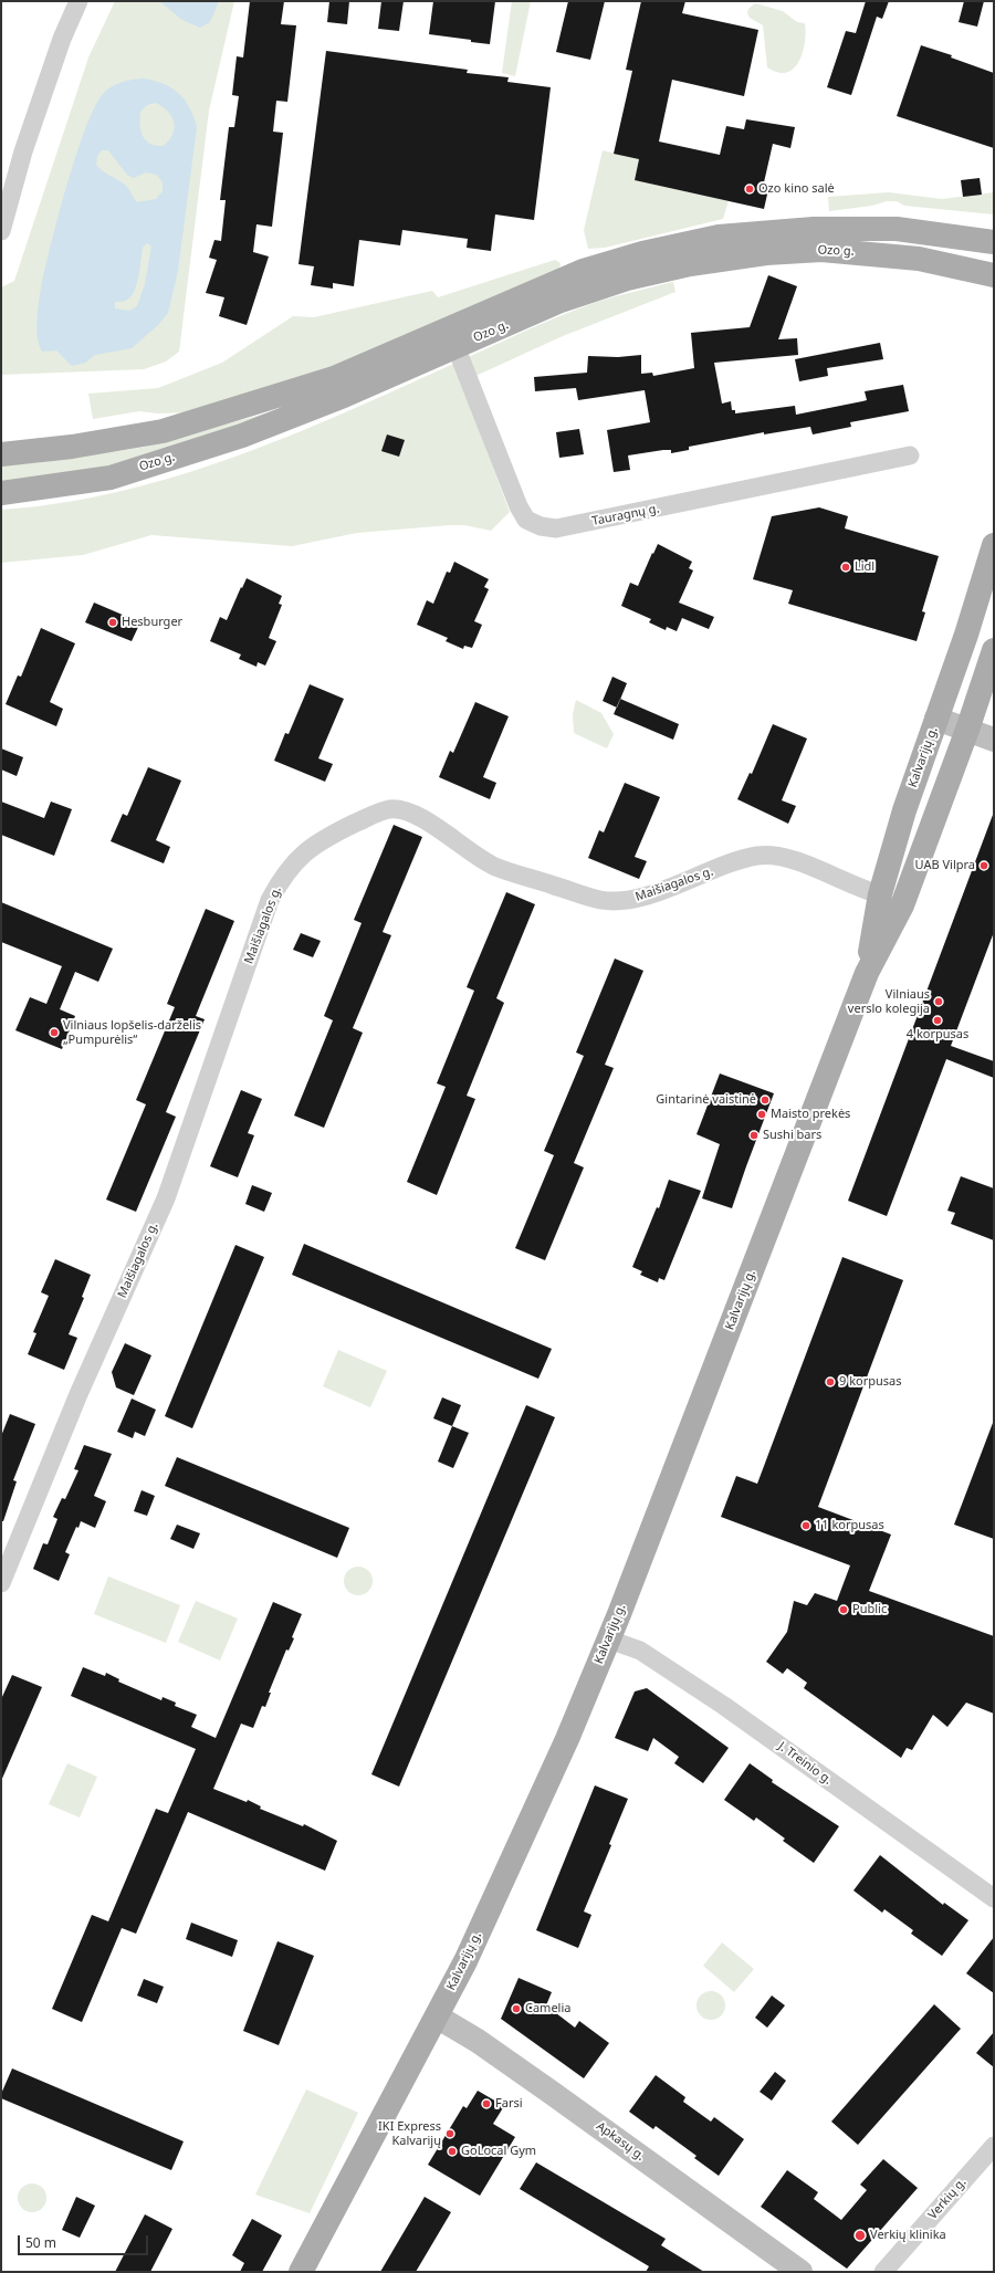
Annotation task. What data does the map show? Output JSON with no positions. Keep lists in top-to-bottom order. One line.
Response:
{"streets":{"main road":["Ozo g.","Kalvarijų g.","Apkasų g."],"street":["Tauragnų g.","Maišiagalos g.","J. Treinio g.","Verkių g."]},"crossings":[["Ozo g.","Tauragnų g."],["Kalvarijų g.","Maišiagalos g."],["Kalvarijų g.","J. Treinio g."],["Kalvarijų g.","Apkasų g."]],"places":["Ozo kino salė","Lidl","Hesburger","UAB Vilpra","Vilniaus verslo kolegija","4 korpusas","Vilniaus lopšelis-darželis „Pumpurėlis“","Gintarinė vaistinė","Maisto prekės","Sushi bars","9 korpusas","11 korpusas","Public","Camelia","Farsi","IKI Express Kalvarijų","GoLocal Gym","Verkių klinika"],"scale_bar":"50 m"}
